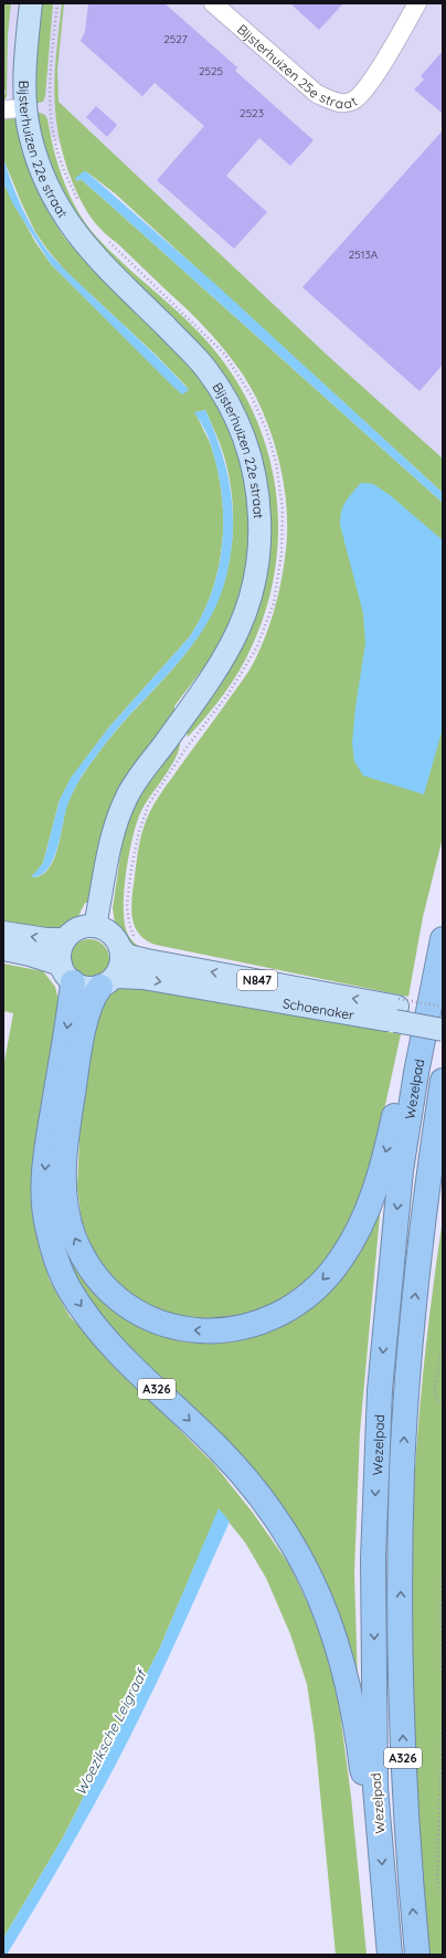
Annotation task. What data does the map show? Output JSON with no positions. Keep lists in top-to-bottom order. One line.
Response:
{"streets":{"highway":["Wezelpad","A326"],"main road":["Bijsterhuizen 22e straat","N847","Schoenaker"],"street":["Bijsterhuizen 25e straat"]},"crossings":[["Bijsterhuizen 22e straat","N847"],["Bijsterhuizen 22e straat","Schoenaker"],["Bijsterhuizen 22e straat","A326"],["N847","Schoenaker"],["N847","A326"],["Schoenaker","A326"],["Wezelpad","A326"]],"water":["Woeziksche Leigraaf"],"house_numbers":["2527","2525","2523","2513A"]}
